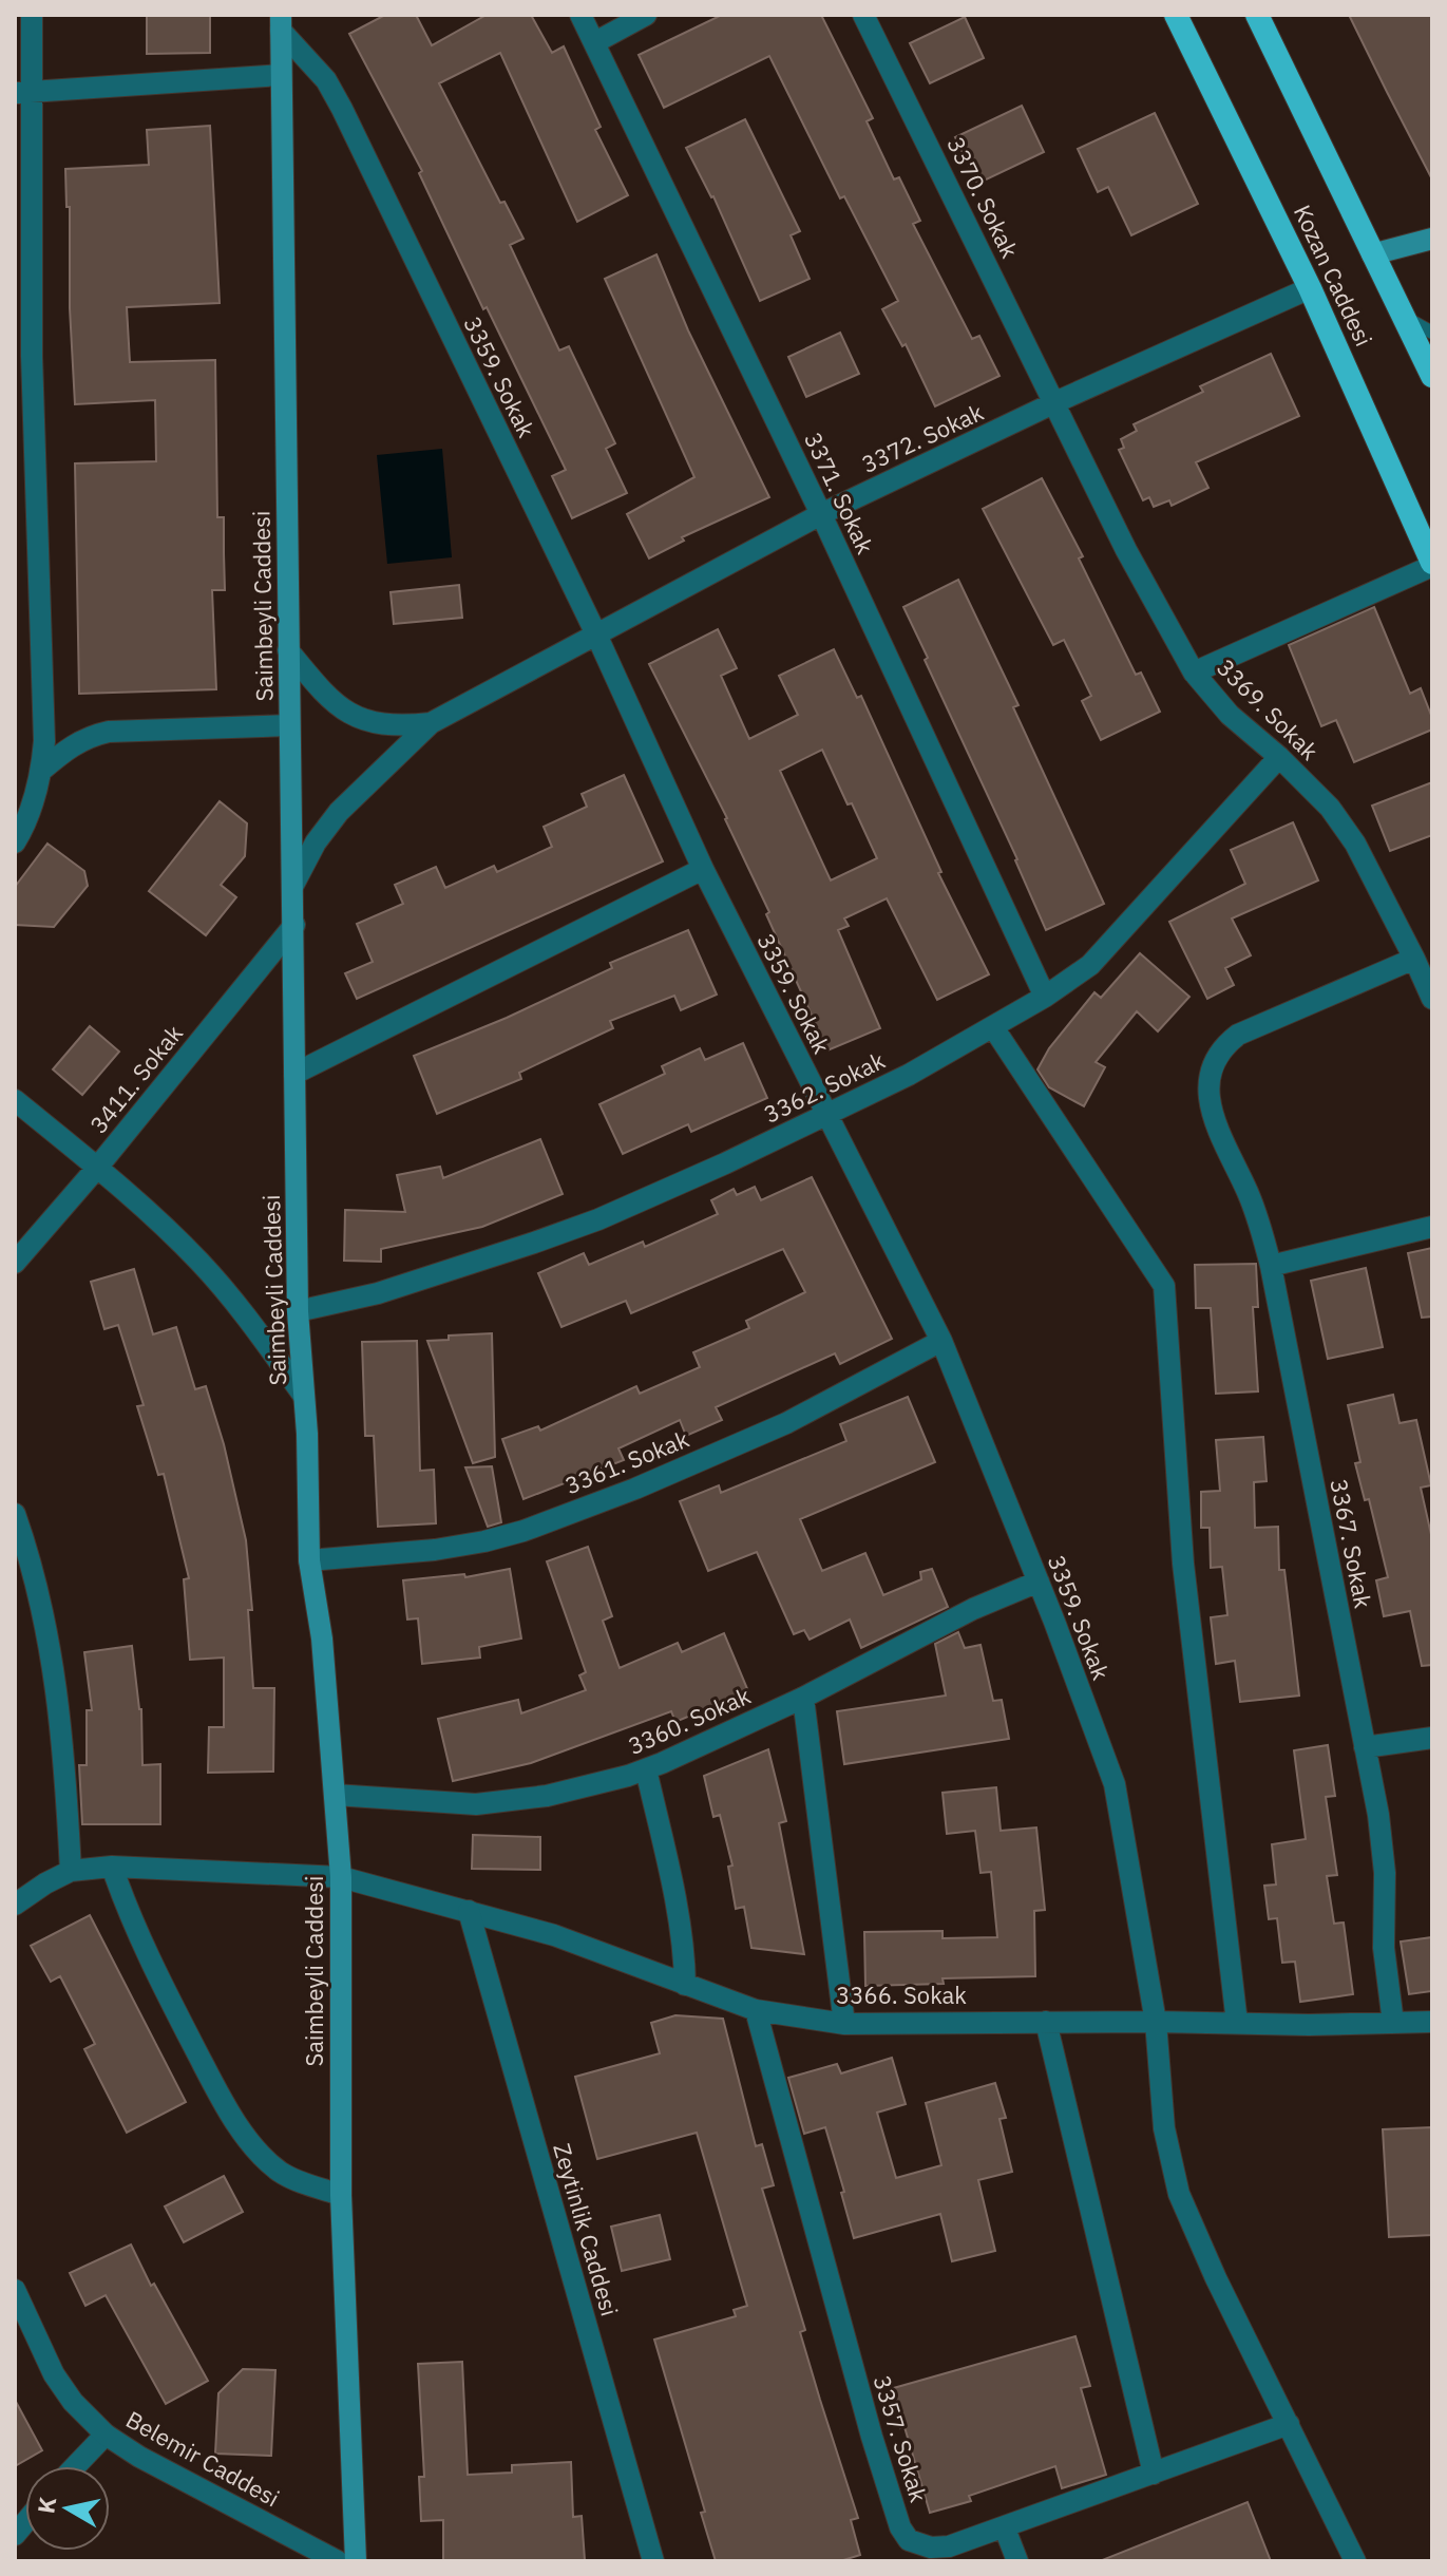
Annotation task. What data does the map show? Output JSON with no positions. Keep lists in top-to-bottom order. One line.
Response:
{"streets":{"highway":["Kozan Caddesi"],"main road":["Saimbeyli Caddesi"],"street":["3370. Sokak","3359. Sokak","3372. Sokak","3371. Sokak","3369. Sokak","3411. Sokak","3362. Sokak","3361. Sokak","3367. Sokak","3360. Sokak","3366. Sokak","Zeytinlik Caddesi","3357. Sokak","Belemir Caddesi"]},"crossings":[["3370. Sokak","3372. Sokak"],["3370. Sokak","3369. Sokak"],["Kozan Caddesi","3372. Sokak"],["3359. Sokak","3372. Sokak"],["3359. Sokak","Saimbeyli Caddesi"],["3359. Sokak","3362. Sokak"],["3359. Sokak","3361. Sokak"],["3359. Sokak","3360. Sokak"],["3359. Sokak","3366. Sokak"],["3359. Sokak","3357. Sokak"],["3372. Sokak","3371. Sokak"],["3372. Sokak","3369. Sokak"],["3371. Sokak","3362. Sokak"],["Saimbeyli Caddesi","3411. Sokak"],["Saimbeyli Caddesi","3362. Sokak"],["Saimbeyli Caddesi","3361. Sokak"],["Saimbeyli Caddesi","3360. Sokak"],["Saimbeyli Caddesi","3366. Sokak"],["3369. Sokak","3362. Sokak"],["3369. Sokak","3367. Sokak"],["3367. Sokak","3366. Sokak"],["3366. Sokak","Zeytinlik Caddesi"],["3366. Sokak","3357. Sokak"]],"north":"left"}
